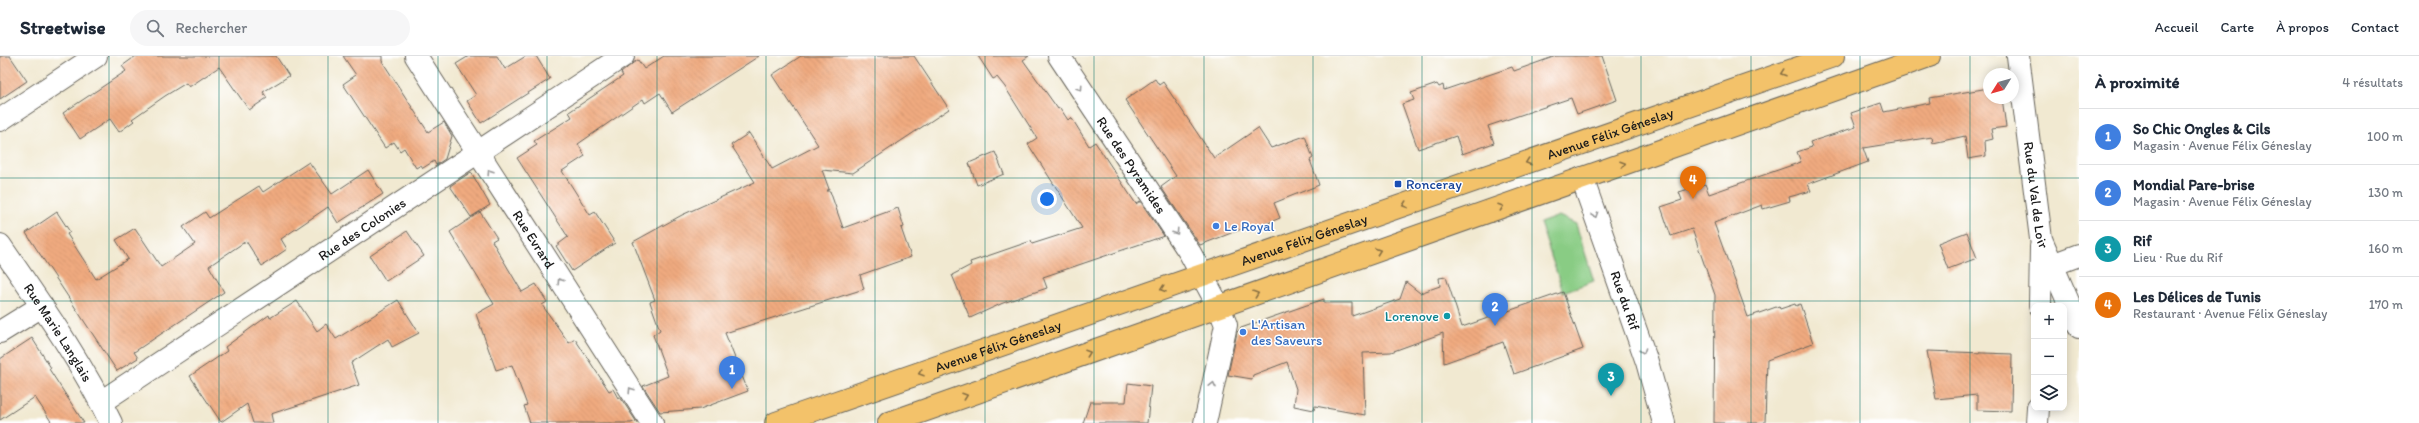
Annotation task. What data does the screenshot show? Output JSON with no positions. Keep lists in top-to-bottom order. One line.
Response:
{"streets":{"main road":["Avenue Félix Géneslay"],"street":["Rue des Pyramides","Rue du Val de Loir","Rue des Colonies","Rue Evrard","Rue du Rif","Rue Marie Langlais"]},"crossings":[["Avenue Félix Géneslay","Rue des Pyramides"],["Rue des Colonies","Rue Evrard"],["Rue des Colonies","Rue Marie Langlais"]],"one_way":["Rue Evrard","Rue du Rif"],"places":{"transit":["Ronceray"],"other":["Le Royal","Lorenove","L'Artisan des Saveurs"]},"north":"bottom left","page":{"header":"Streetwise","search":"Rechercher","nav":["Accueil","Carte","À propos","Contact"],"heading":["À proximité","4 résultats"],"list":[{"mark":"1","name":"So Chic Ongles & Cils","note":"Magasin · Avenue Félix Géneslay","value":"100 m"},{"mark":"2","name":"Mondial Pare-brise","note":"Magasin · Avenue Félix Géneslay","value":"130 m"},{"mark":"3","name":"Rif","note":"Lieu · Rue du Rif","value":"160 m"},{"mark":"4","name":"Les Délices de Tunis","note":"Restaurant · Avenue Félix Géneslay","value":"170 m"}],"pins":["4","2","1","3"],"map_buttons":["+","−"]}}
